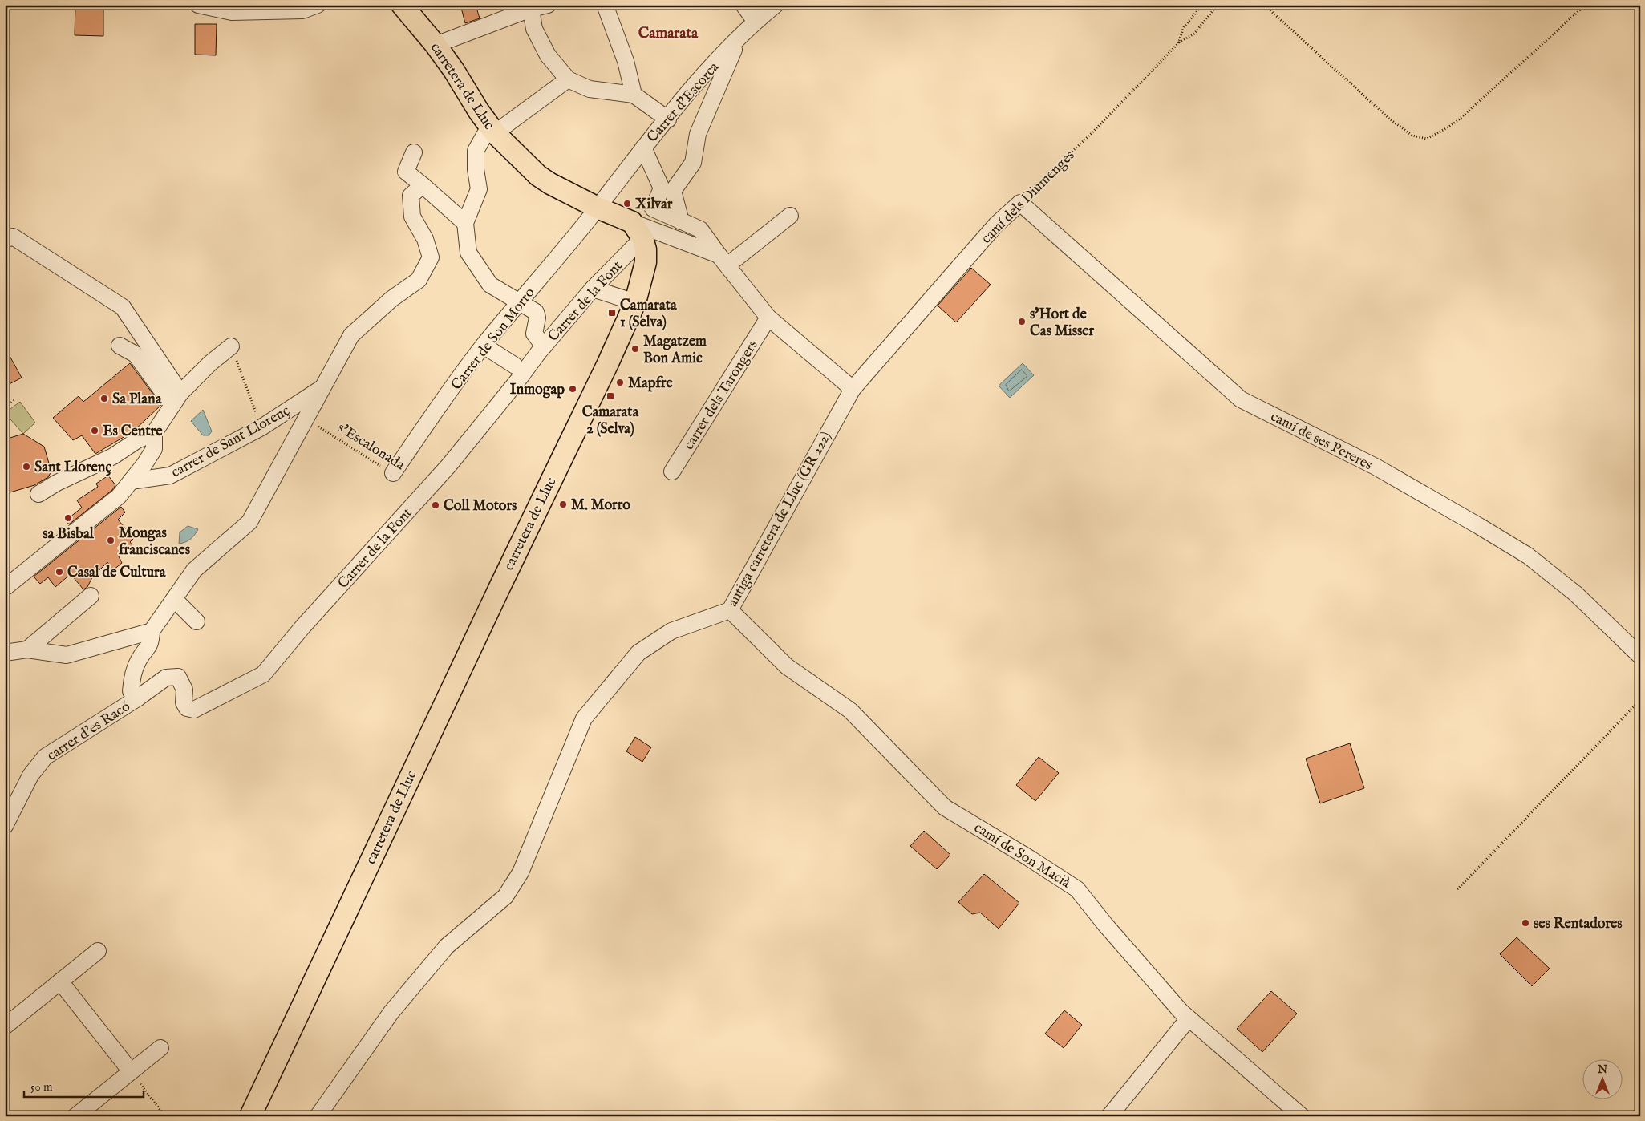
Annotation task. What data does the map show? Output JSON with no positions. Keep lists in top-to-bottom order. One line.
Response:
{"streets":{"main road":["carretera de Lluc"],"street":["Carrer d'Escorca","camí dels Diumenges","Carrer de la Font","Carrer de Son Morro","carrer dels Tarongers","camí de ses Pereres","carrer de Sant Llorenç","antiga carretera de Lluc (GR 222)","carrer d'es Racó","camí de Son Macià"],"path":["s'Escalonada"]},"crossings":[["carretera de Lluc","Carrer d'Escorca"],["carretera de Lluc","Carrer de la Font"],["carretera de Lluc","Carrer de Son Morro"],["Carrer d'Escorca","Carrer de Son Morro"],["camí dels Diumenges","camí de ses Pereres"],["camí dels Diumenges","antiga carretera de Lluc (GR 222)"],["Carrer de la Font","carrer d'es Racó"],["Carrer de Son Morro","s'Escalonada"],["antiga carretera de Lluc (GR 222)","camí de Son Macià"]],"districts":["Camarata"],"places":{"other":["Xilvar","s’Hort de Cas Misser","Magatzem Bon Amic","Mapfre","Inmogap","Sa Plana","Es Centre","Sant Llorenç","M. Morro","Coll Motors","sa Bisbal","Mongas franciscanes","Casal de Cultura","ses Rentadores"],"transit":["Camarata 1 (Selva)","Camarata 2 (Selva)"]},"scale_bar":"50 m","north":"top"}
